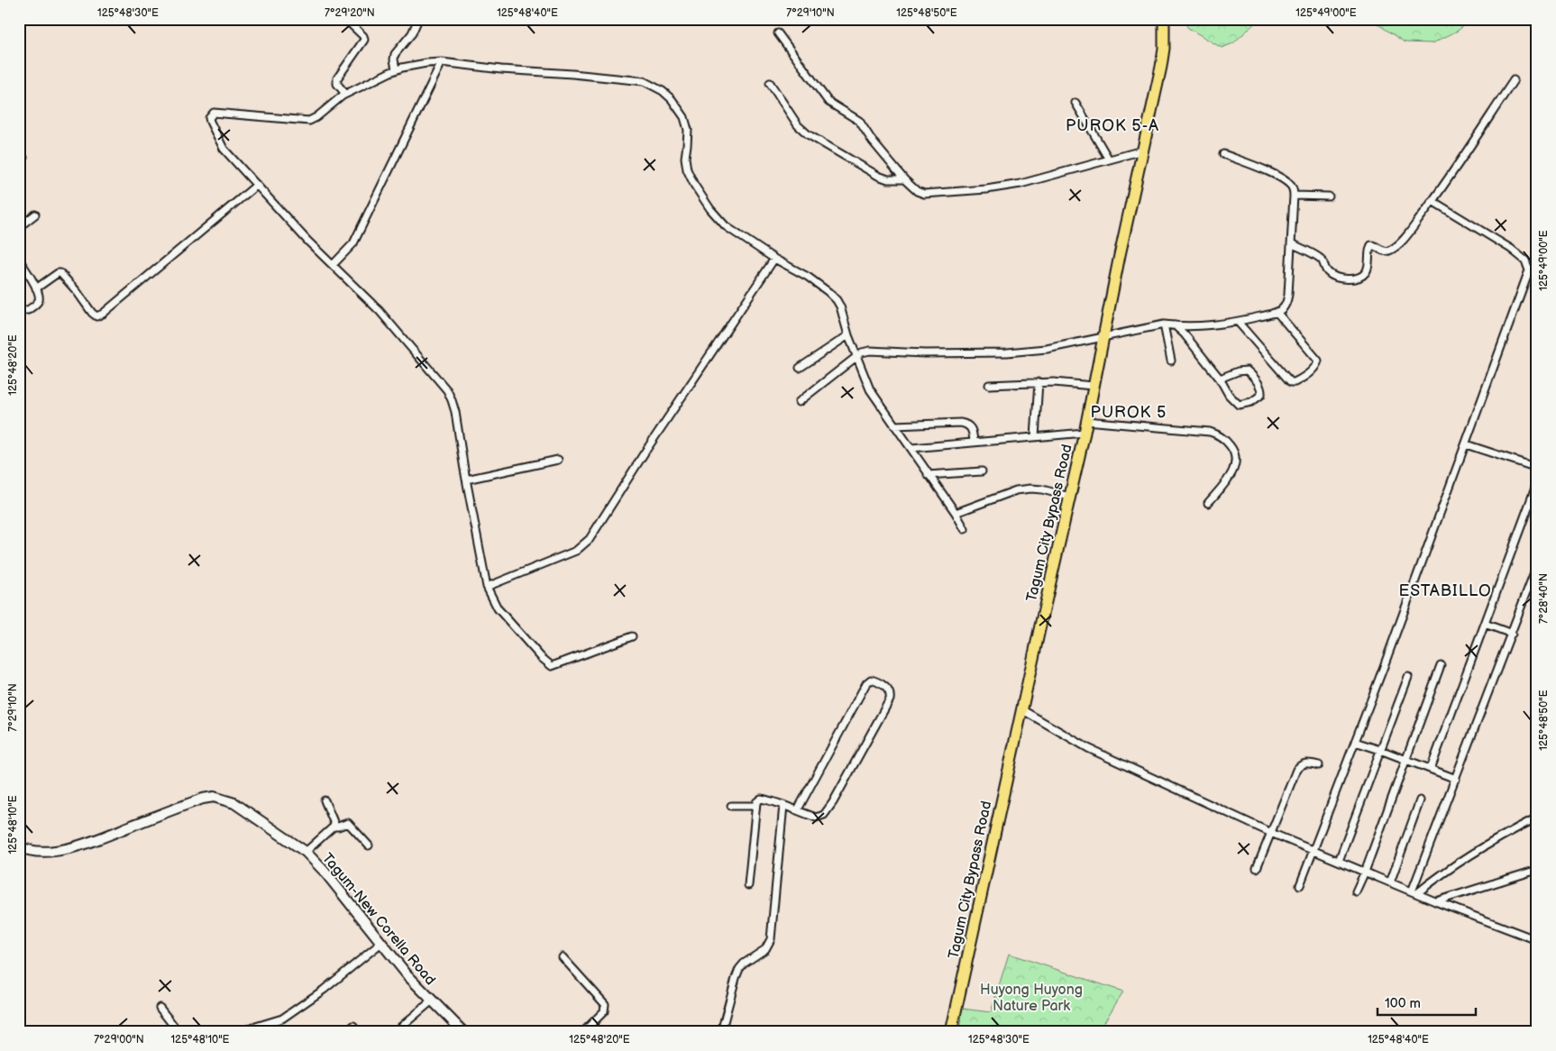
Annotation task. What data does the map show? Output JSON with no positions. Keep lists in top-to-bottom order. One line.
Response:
{"streets":{"main road":["Tagum City Bypass Road","Tagum-New Corella Road"]},"districts":["PUROK 5-A","PUROK 5","ESTABILLO"],"parks":["Huyong Huyong Nature Park"],"scale_bar":"100 m","coordinates":["125°48'30\"E","7°29'20\"N","125°48'40\"E","7°29'10\"N","125°48'50\"E","125°49'00\"E","125°48'20\"E","7°28'40\"N","125°48'10\"E","7°29'00\"N"]}
